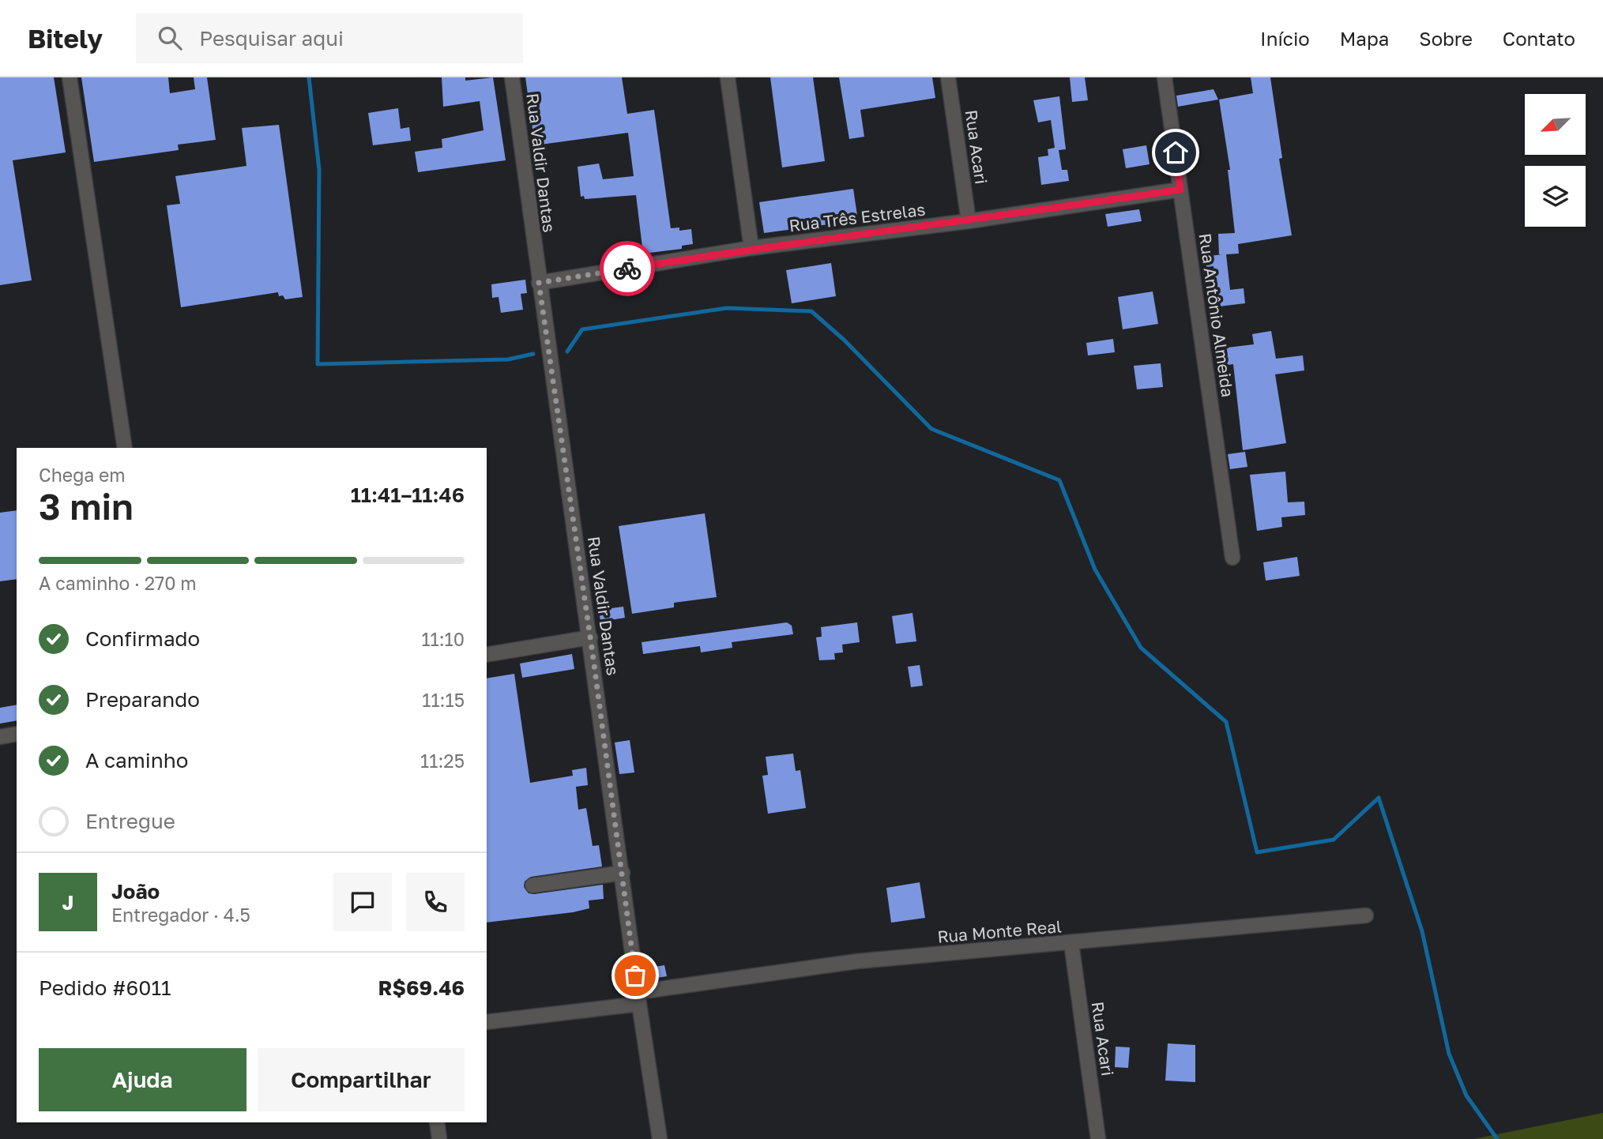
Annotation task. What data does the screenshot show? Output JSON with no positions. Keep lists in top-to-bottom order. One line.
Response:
{"streets":{"street":["Rua Acari","Rua Valdir Dantas","Rua Três Estrelas","Rua Antônio Almeida","Rua Monte Real"]},"crossings":[["Rua Acari","Rua Três Estrelas"],["Rua Acari","Rua Monte Real"],["Rua Valdir Dantas","Rua Três Estrelas"],["Rua Valdir Dantas","Rua Monte Real"],["Rua Três Estrelas","Rua Antônio Almeida"]],"north":"bottom left","page":{"header":"Bitely","search":"Pesquisar aqui","nav":["Início","Mapa","Sobre","Contato"],"heading":["3 min","Chega em","11:41–11:46"],"panel":["João","Entregador · 4.5","Pedido #6011","R$69.46"],"bar":"A caminho · 270 m","list":[["Confirmado","11:10"],["Preparando","11:15"],["A caminho","11:25"],"Entregue"],"round":"J","buttons":["Ajuda","Compartilhar"]}}
